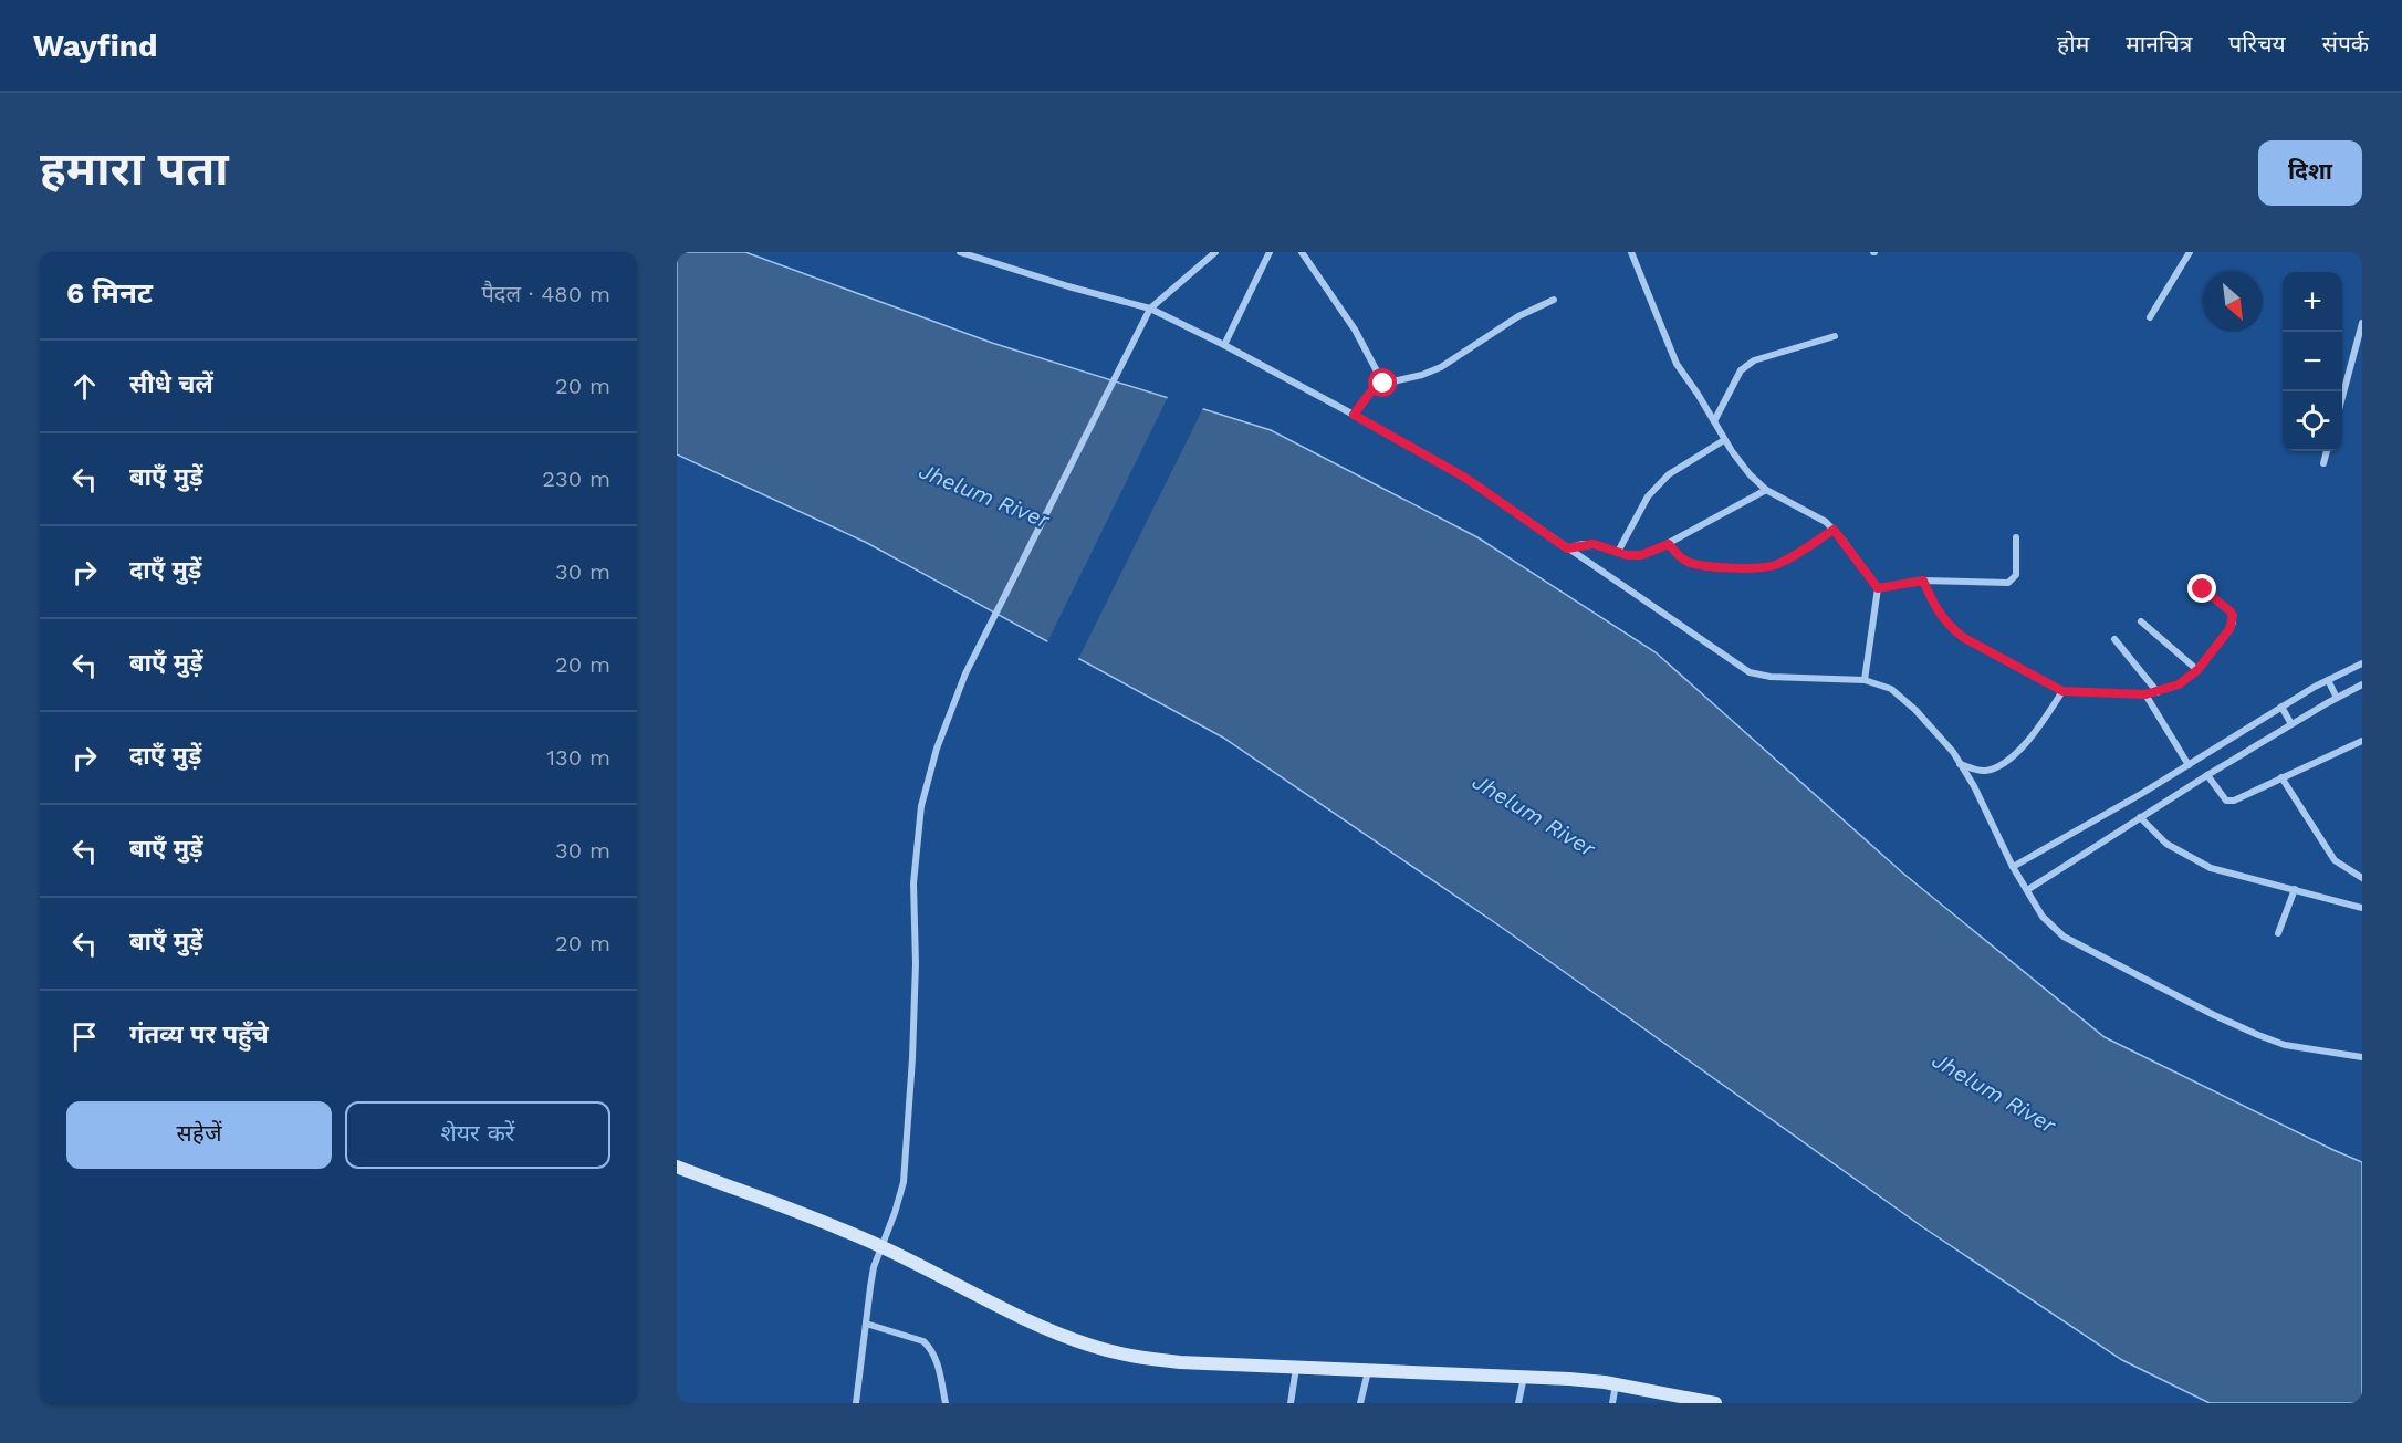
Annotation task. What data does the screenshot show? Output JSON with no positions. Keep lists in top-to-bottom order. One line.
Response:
{"water":["Jhelum River"],"north":"bottom right","page":{"header":"Wayfind","nav":["होम","मानचित्र","परिचय","संपर्क"],"buttons":["दिशा",["सहेजें","शेयर करें"]],"title":"हमारा पता","heading":["6 मिनट","पैदल · 480 m"],"map_buttons":["+","−"],"list":[["सीधे चलें","20 m"],["बाएँ मुड़ें","230 m"],["दाएँ मुड़ें","30 m"],["बाएँ मुड़ें","20 m"],["दाएँ मुड़ें","130 m"],["बाएँ मुड़ें","30 m"],["बाएँ मुड़ें","20 m"],"गंतव्य पर पहुँचे"]}}
